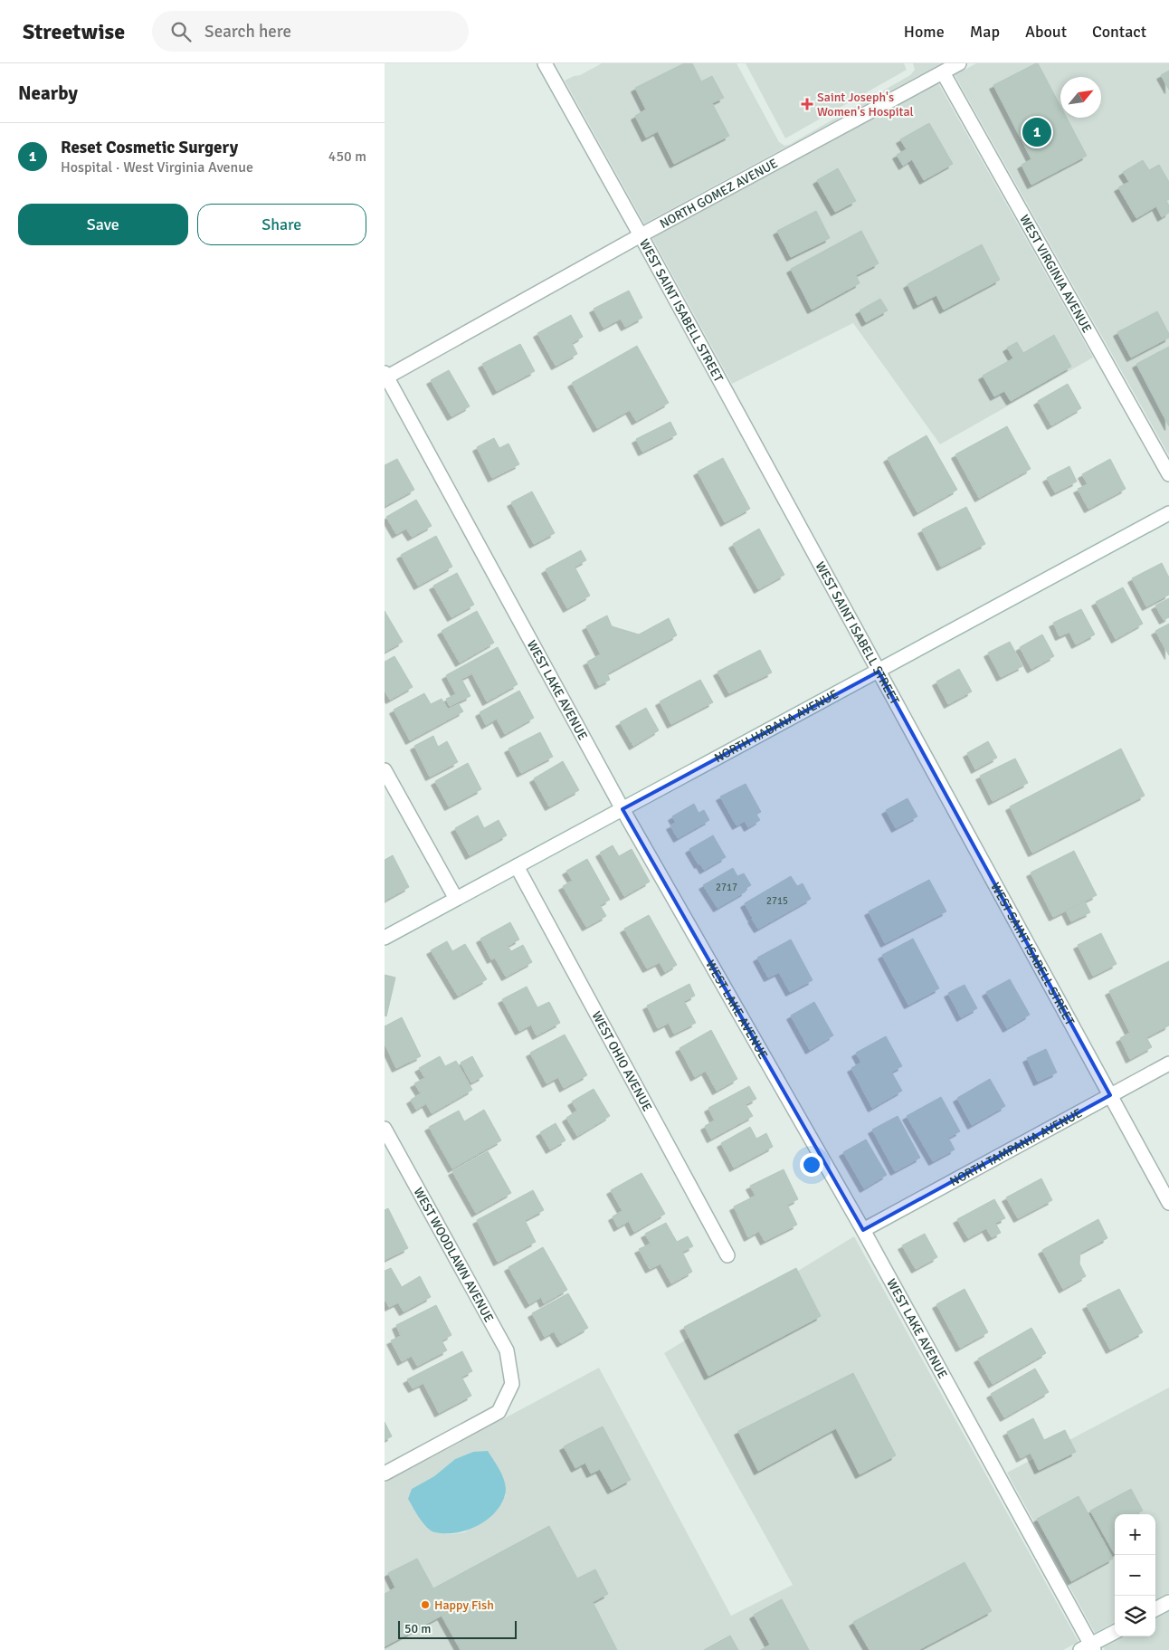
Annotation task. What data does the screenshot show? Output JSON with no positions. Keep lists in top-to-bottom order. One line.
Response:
{"streets":{"street":["NORTH GOMEZ AVENUE","WEST VIRGINIA AVENUE","WEST SAINT ISABELL STREET","WEST LAKE AVENUE","NORTH HABANA AVENUE","WEST OHIO AVENUE","NORTH TAMPANIA AVENUE","WEST WOODLAWN AVENUE"]},"crossings":[["NORTH GOMEZ AVENUE","WEST VIRGINIA AVENUE"],["NORTH GOMEZ AVENUE","WEST SAINT ISABELL STREET"],["NORTH GOMEZ AVENUE","WEST LAKE AVENUE"],["WEST SAINT ISABELL STREET","NORTH HABANA AVENUE"],["WEST SAINT ISABELL STREET","NORTH TAMPANIA AVENUE"],["WEST LAKE AVENUE","NORTH HABANA AVENUE"],["WEST LAKE AVENUE","NORTH TAMPANIA AVENUE"],["NORTH HABANA AVENUE","WEST OHIO AVENUE"]],"places":{"health":["Saint Joseph's Women's Hospital"],"other":["Happy Fish"]},"house_numbers":["2717","2715"],"scale_bar":"50 m","north":"top right","page":{"header":"Streetwise","search":"Search here","nav":["Home","Map","About","Contact"],"heading":"Nearby","pins":"1","list":[{"mark":"1","name":"Reset Cosmetic Surgery","note":"Hospital · West Virginia Avenue","value":"450 m"}],"buttons":["Save","Share"],"map_buttons":["+","−"],"scale":"50 m"}}
